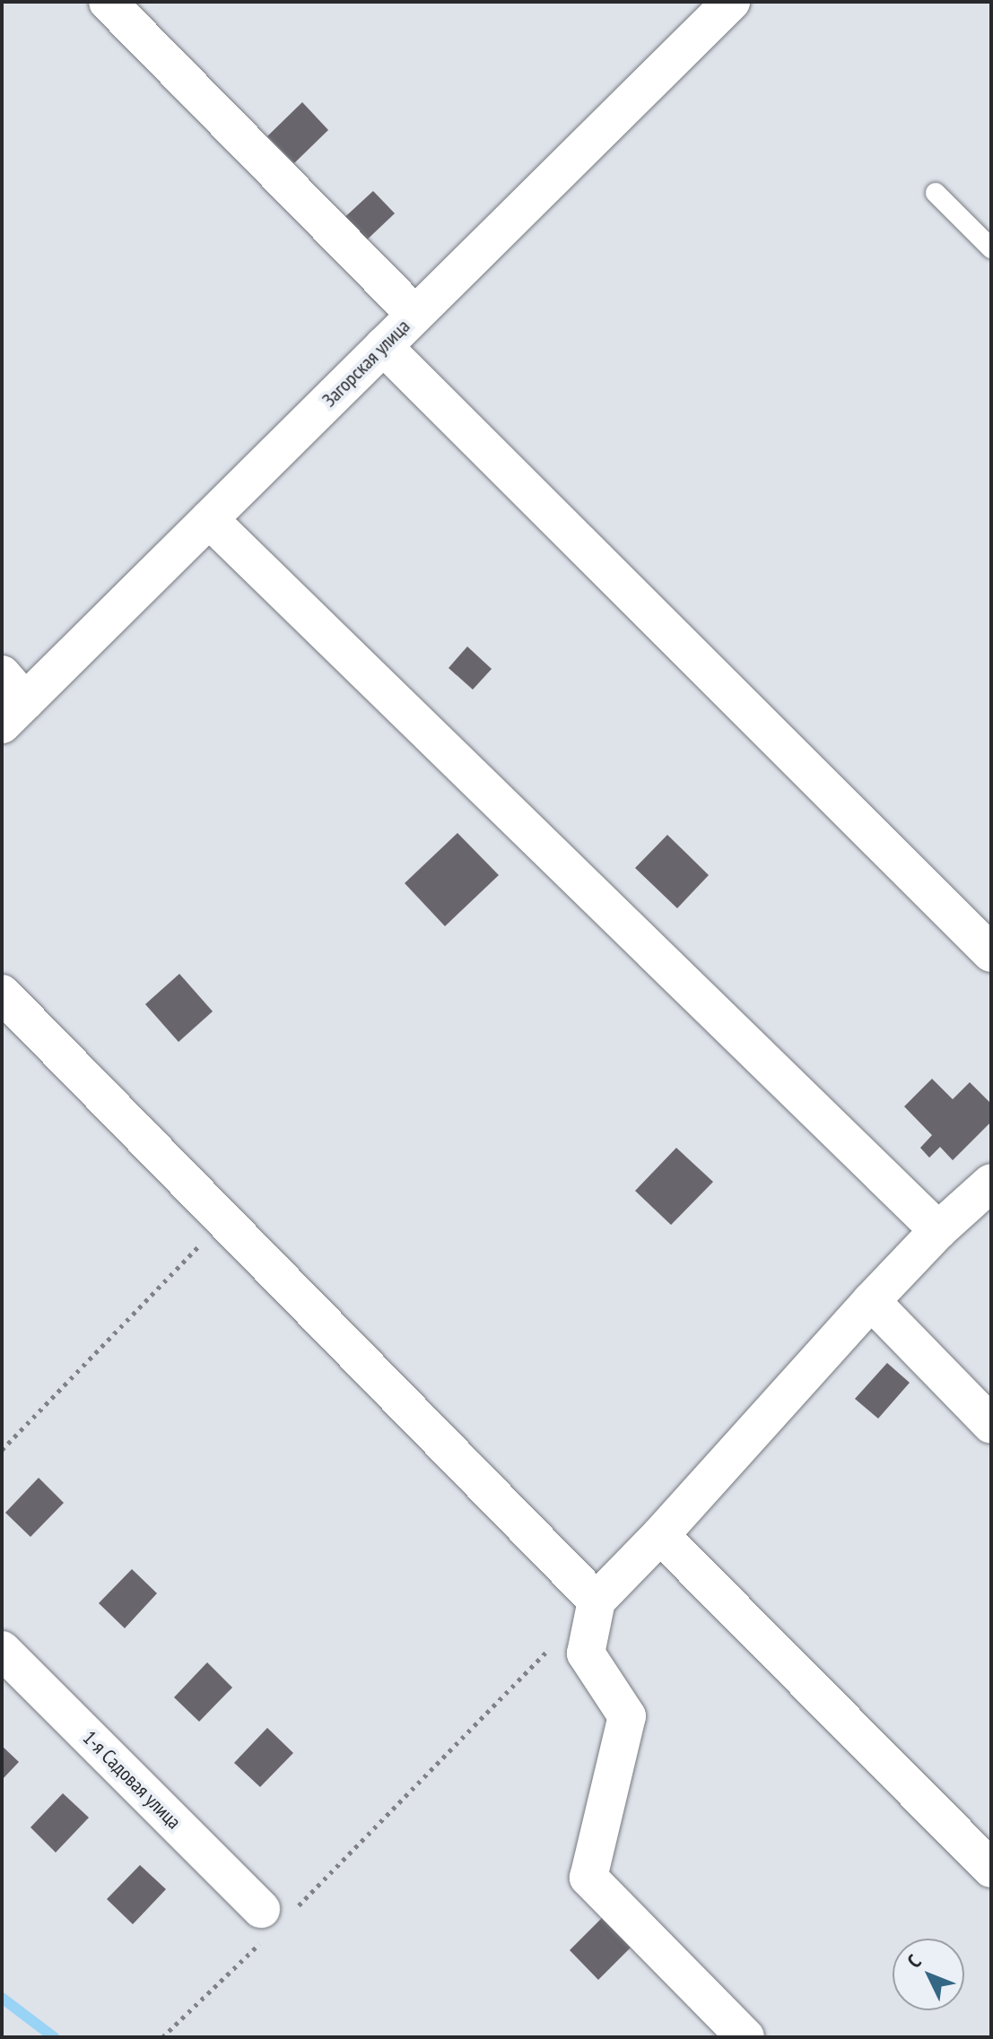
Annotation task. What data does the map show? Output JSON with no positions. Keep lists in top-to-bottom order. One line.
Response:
{"streets":{"street":["Загорская улица","1-я Садовая улица"]},"north":"top left"}
